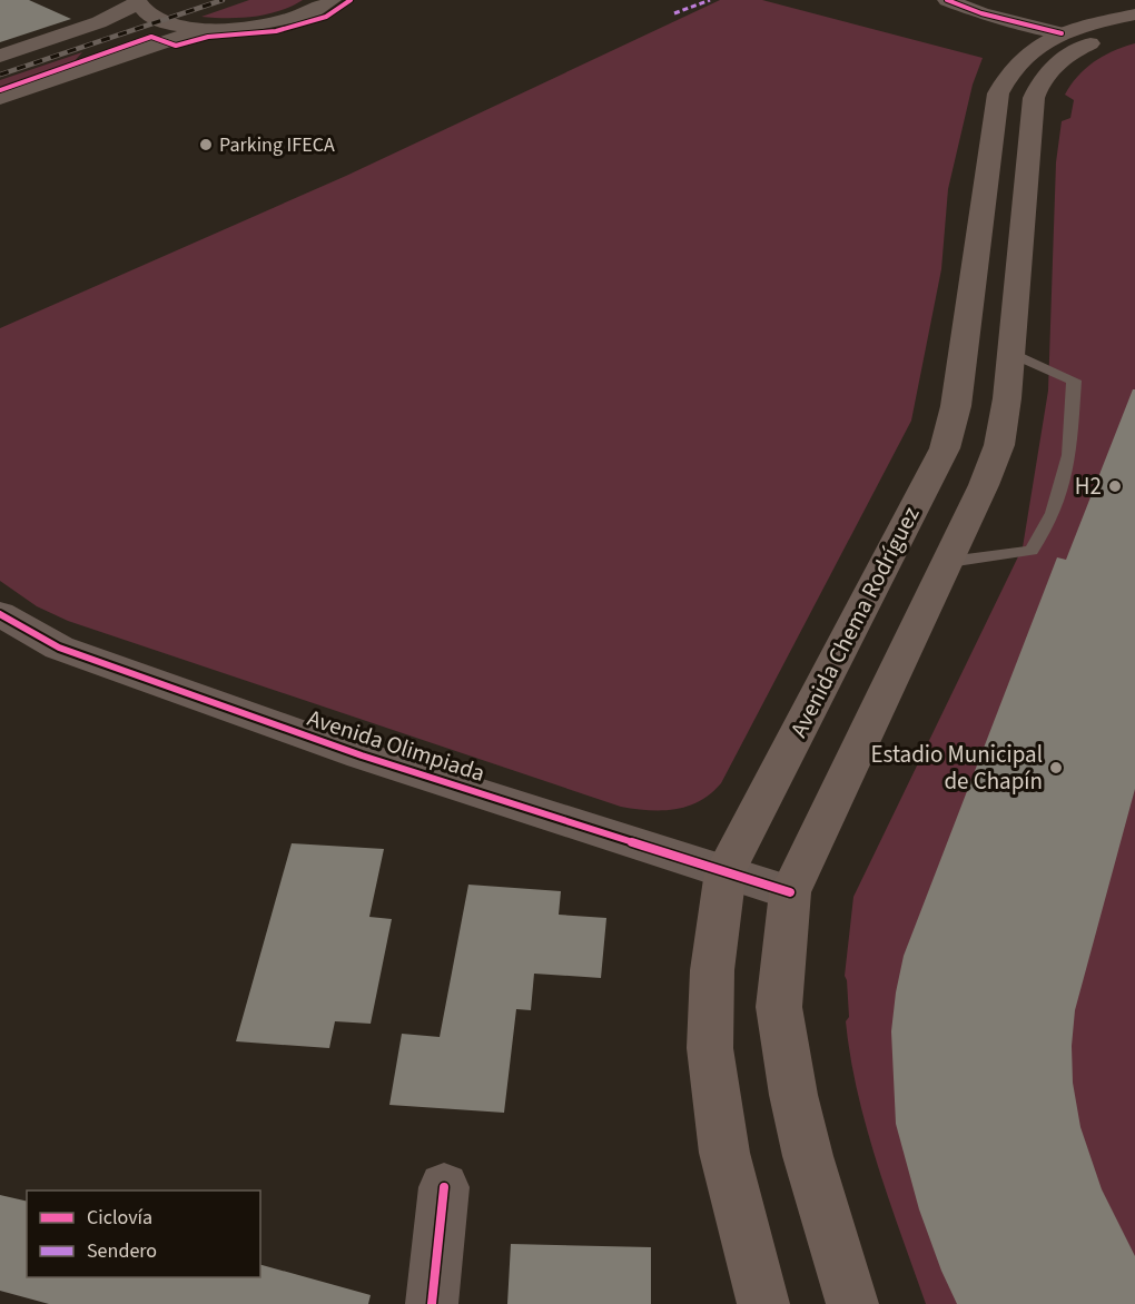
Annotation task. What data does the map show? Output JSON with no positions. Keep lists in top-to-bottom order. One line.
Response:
{"streets":{"main road":["Avenida Chema Rodríguez"],"street":["Avenida Olimpiada"]},"crossings":[["Avenida Chema Rodríguez","Avenida Olimpiada"]],"places":["Parking IFECA","H2","Estadio Municipal de Chapín"],"legend":["Ciclovía","Sendero"]}
